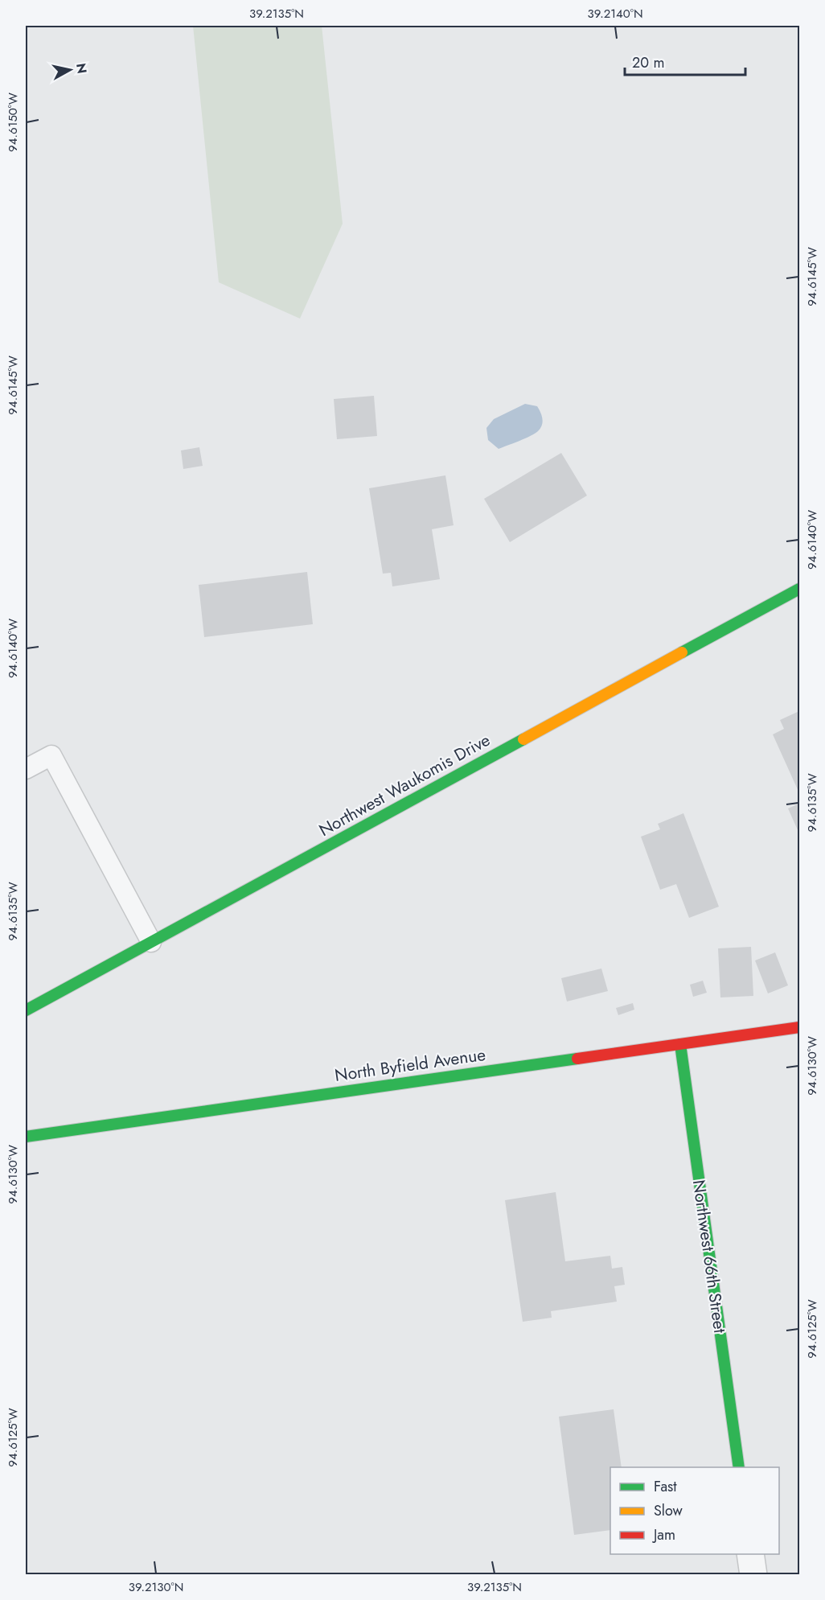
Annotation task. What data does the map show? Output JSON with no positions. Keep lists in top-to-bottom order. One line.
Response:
{"streets":{"street":["Northwest Waukomis Drive","North Byfield Avenue","Northwest 66th Street"]},"crossings":[["North Byfield Avenue","Northwest 66th Street"]],"legend":["Fast","Slow","Jam"],"scale_bar":"20 m","north":"right","coordinates":["39.2135°N","39.2140°N","94.6150°W","94.6145°W","94.6140°W","94.6135°W","94.6130°W","94.6125°W","39.2130°N"]}
